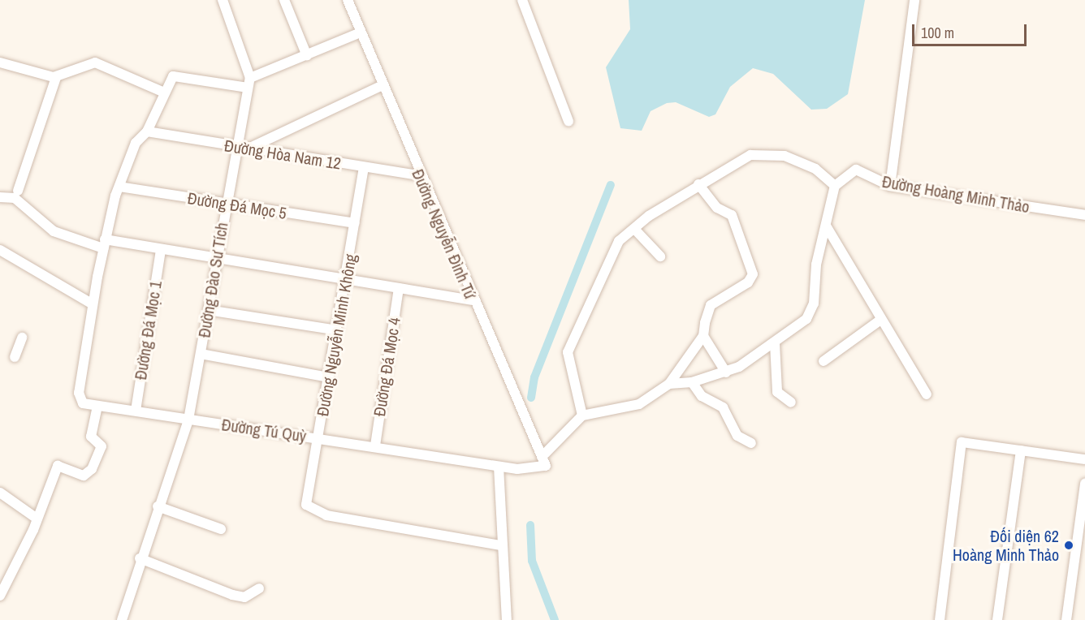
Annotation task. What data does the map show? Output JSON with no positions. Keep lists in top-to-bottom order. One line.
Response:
{"streets":{"street":["Đường Hòa Nam 12","Đường Hoàng Minh Thảo","Đường Đá Mọc 5","Đường Nguyễn Đình Tứ","Đường Đào Sư Tích","Đường Đá Mọc 1","Đường Nguyễn Minh Không","Đường Đá Mọc 4","Đường Tú Quỳ"]},"crossings":[["Đường Hòa Nam 12","Đường Nguyễn Đình Tứ"],["Đường Hòa Nam 12","Đường Đào Sư Tích"],["Đường Hòa Nam 12","Đường Nguyễn Minh Không"],["Đường Hòa Nam 12","Đường Tú Quỳ"],["Đường Đá Mọc 5","Đường Đào Sư Tích"],["Đường Đá Mọc 5","Đường Nguyễn Minh Không"],["Đường Đá Mọc 5","Đường Tú Quỳ"],["Đường Nguyễn Đình Tứ","Đường Tú Quỳ"],["Đường Đào Sư Tích","Đường Tú Quỳ"],["Đường Đá Mọc 1","Đường Tú Quỳ"],["Đường Nguyễn Minh Không","Đường Tú Quỳ"],["Đường Đá Mọc 4","Đường Tú Quỳ"]],"places":["Đối diện 62 Hoàng Minh Thảo"],"scale_bar":"100 m"}
